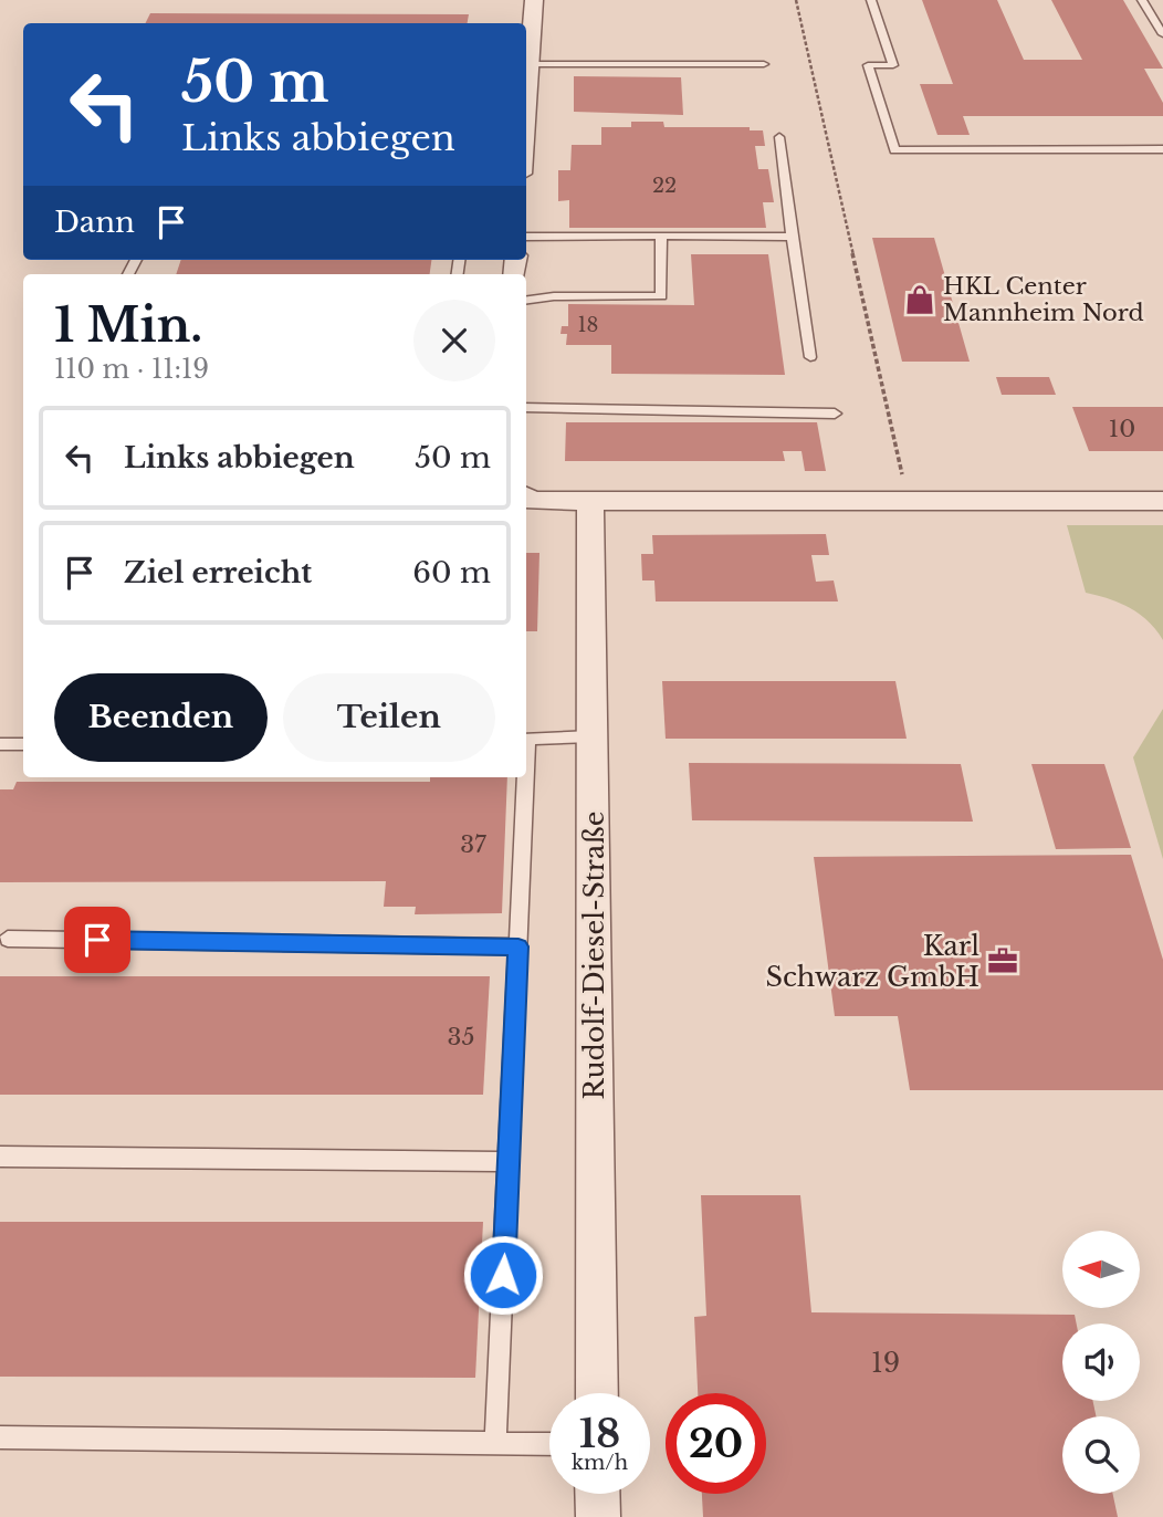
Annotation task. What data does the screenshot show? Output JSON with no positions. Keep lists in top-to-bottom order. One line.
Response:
{"streets":{"street":["Rudolf-Diesel-Straße"]},"places":{"shop":["HKL Center Mannheim Nord"],"office":["Karl Schwarz GmbH"]},"house_numbers":["22","18","10","37","35","19"],"north":"left","page":{"turn":["50 m","Links abbiegen"],"then":"Dann","heading":["1 Min.","110 m · 11:19"],"list":[{"name":"Links abbiegen","value":"50 m"},{"name":"Ziel erreicht","value":"60 m"}],"buttons":["Beenden","Teilen"],"speed":"18 km/h","limit":"20"}}
